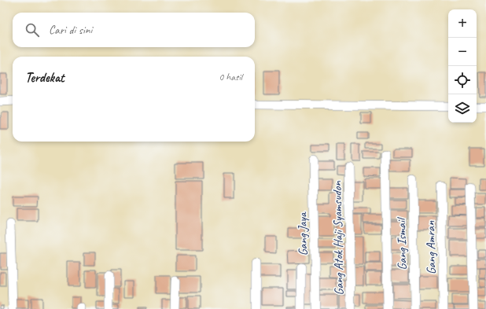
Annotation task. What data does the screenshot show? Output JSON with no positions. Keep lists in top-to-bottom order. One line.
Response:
{"streets":{"street":["Gang Jaya","Gang Atok Haji Syamsudon","Gang Ismail","Gang Amran"]},"page":{"map_buttons":["+","−"],"search":"Cari di sini","heading":["Terdekat","0 hasil"]}}
